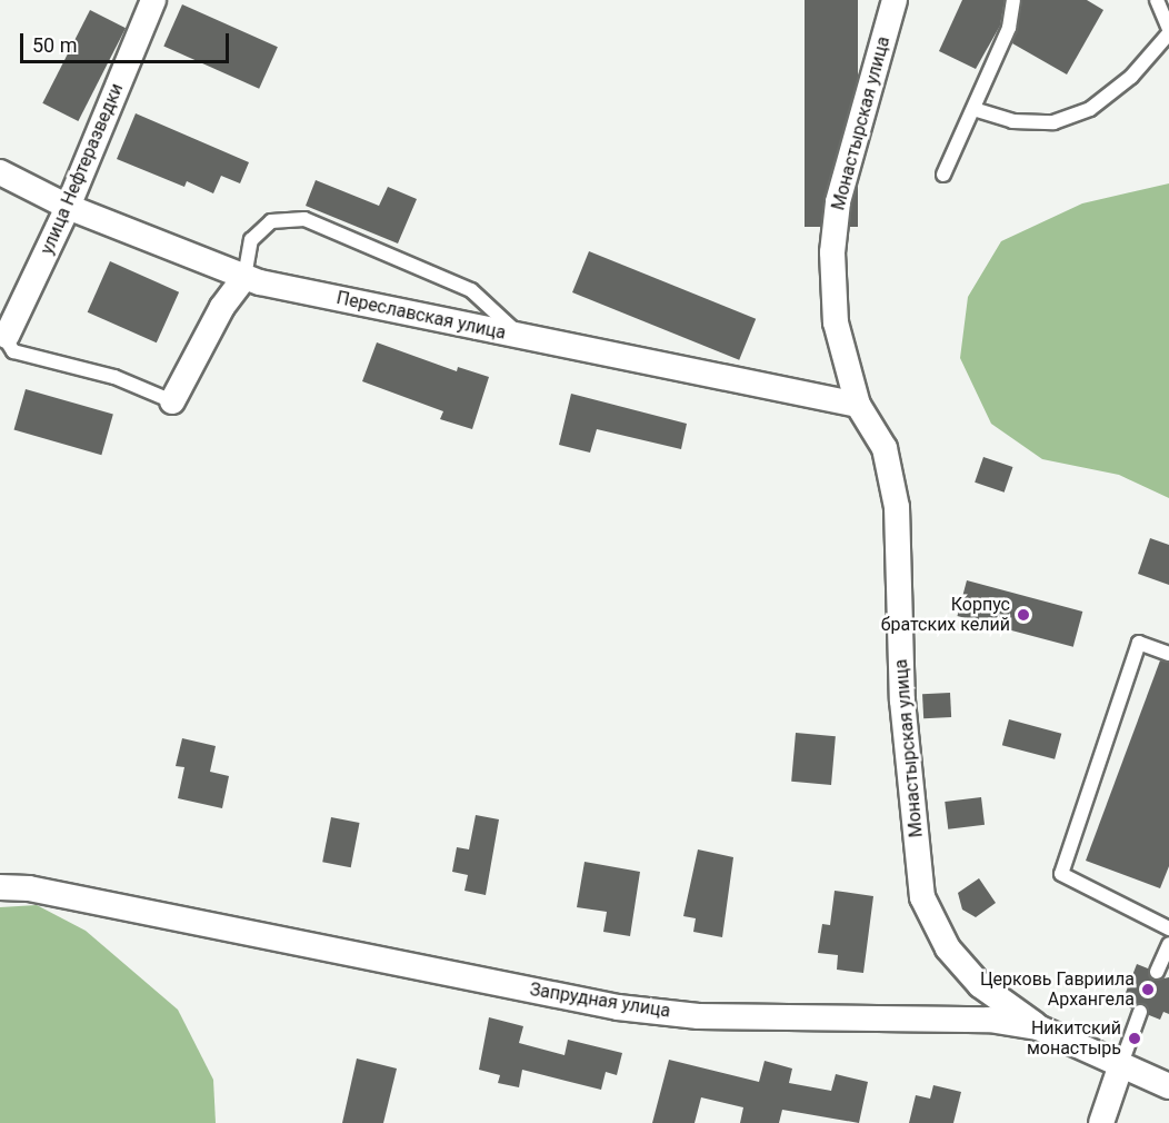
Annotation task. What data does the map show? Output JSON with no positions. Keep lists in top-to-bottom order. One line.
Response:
{"streets":{"street":["Монастырская улица","улица Нефтеразведки","Переславская улица","Запрудная улица"]},"crossings":[["Монастырская улица","Переславская улица"],["Монастырская улица","Запрудная улица"],["улица Нефтеразведки","Переславская улица"]],"places":["Корпус братских келий","Церковь Гавриила Архангела","Никитский монастырь"],"scale_bar":"50 m"}
